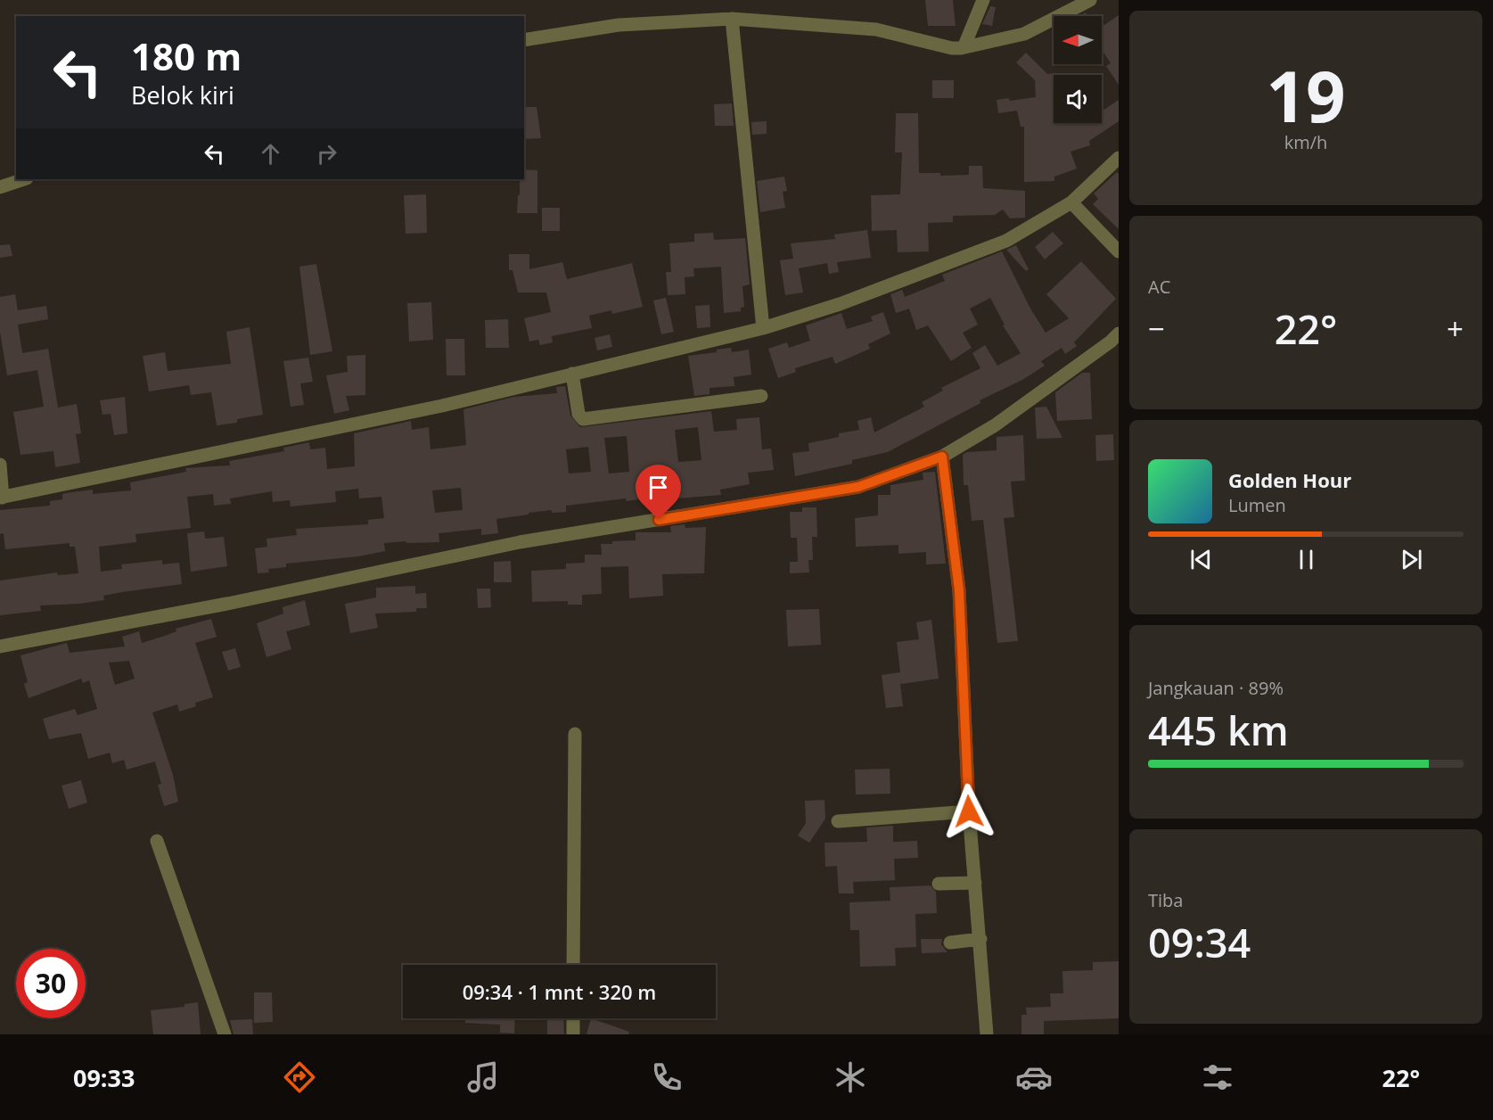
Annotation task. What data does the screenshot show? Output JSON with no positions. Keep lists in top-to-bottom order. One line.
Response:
{"north":"left","page":{"tile":[["19","km/h"],"AC",["Jangkauan · 89%","445 km"],["Tiba","09:34"]],"turn":["180 m","Belok kiri"],"heat":["−","22°","+"],"song":["Golden Hour","Lumen"],"limit":"30","trip":"09:34 · 1 mnt · 320 m","tabs":["09:33","22°"]}}
